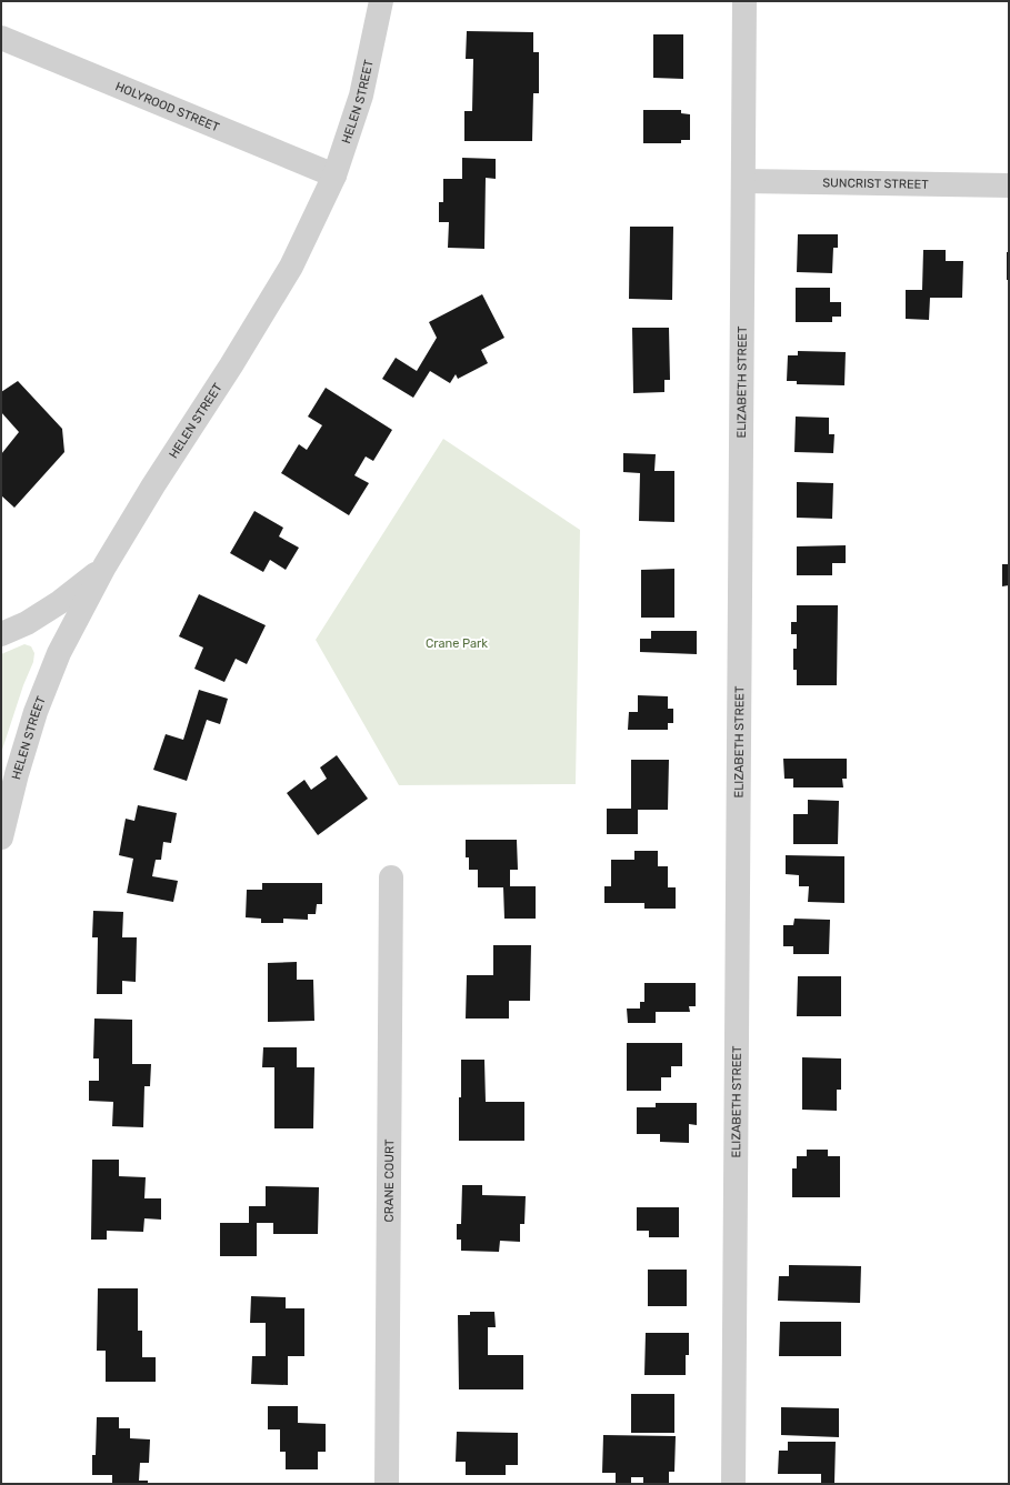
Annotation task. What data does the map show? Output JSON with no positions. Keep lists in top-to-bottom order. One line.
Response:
{"streets":{"street":["HELEN STREET","HOLYROOD STREET","SUNCRIST STREET","ELIZABETH STREET","CRANE COURT"]},"crossings":[["HELEN STREET","HOLYROOD STREET"],["SUNCRIST STREET","ELIZABETH STREET"]],"parks":["Crane Park"]}
